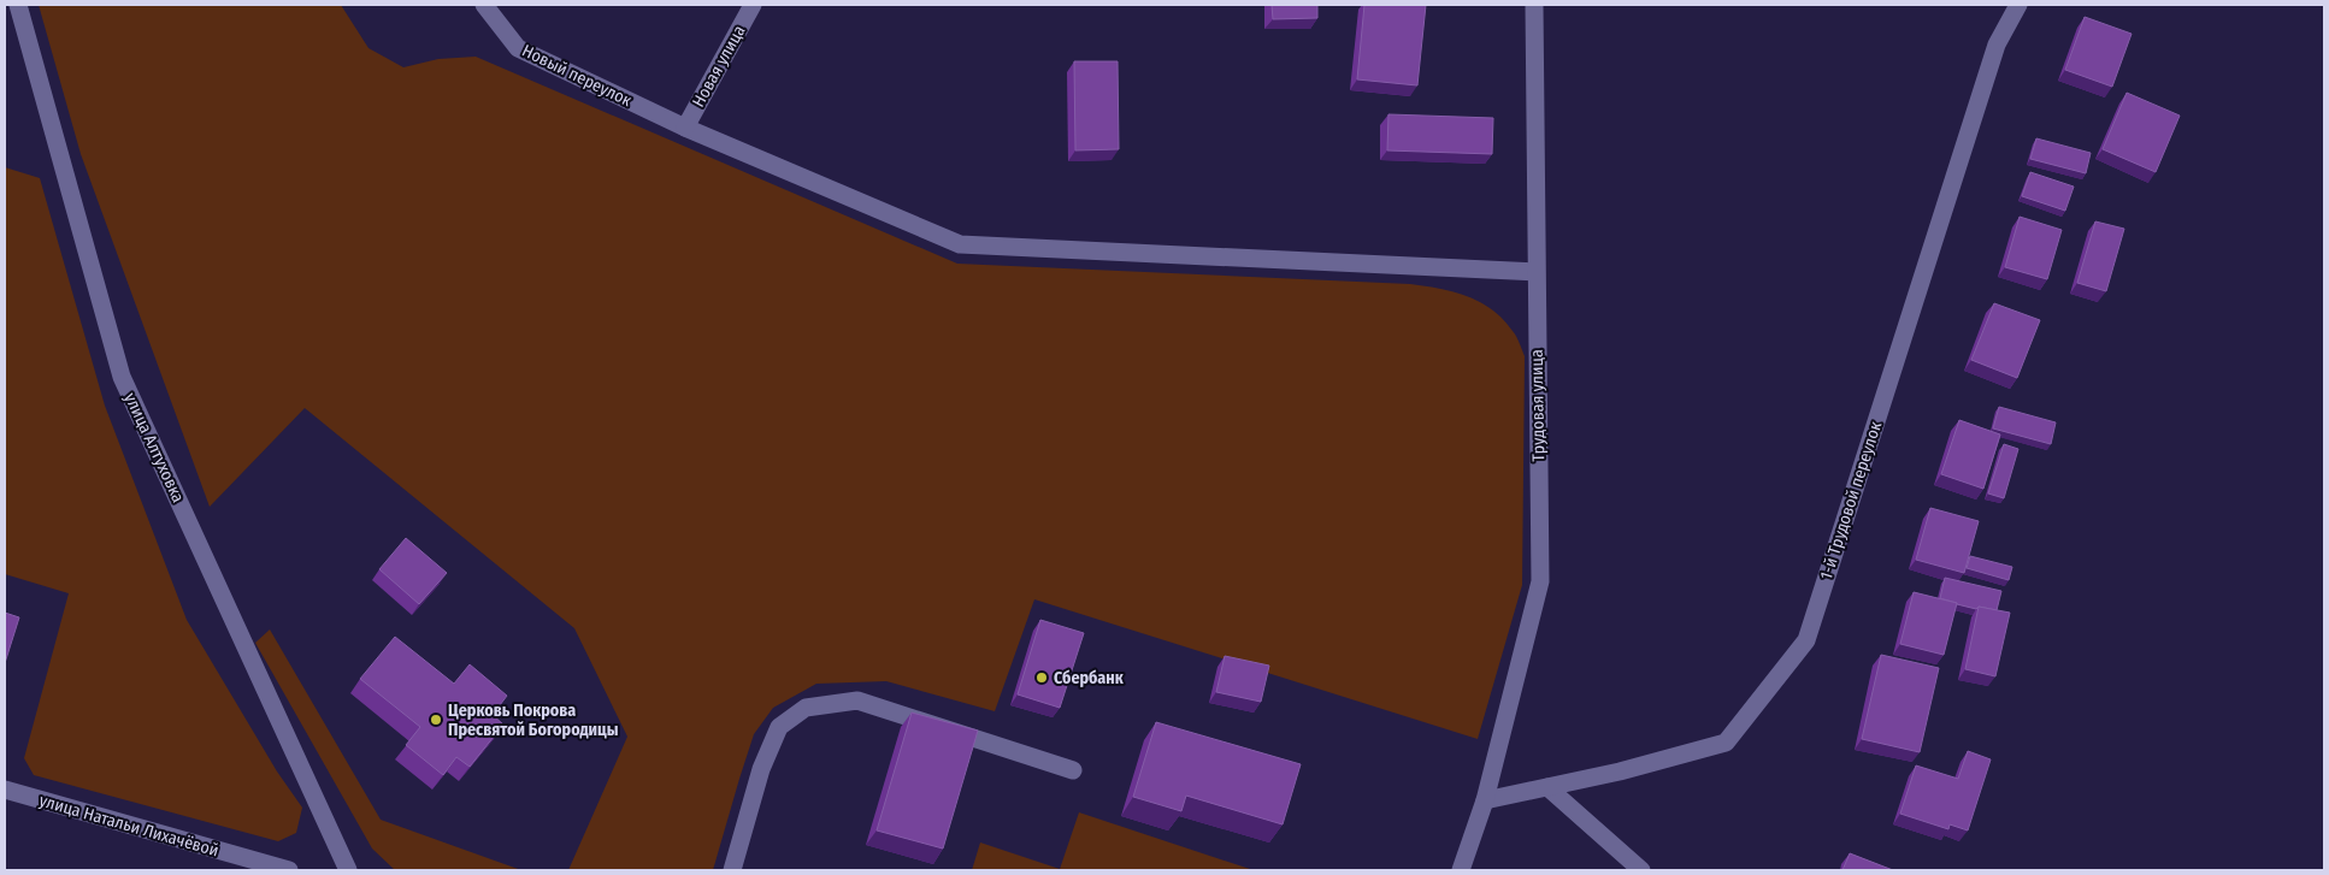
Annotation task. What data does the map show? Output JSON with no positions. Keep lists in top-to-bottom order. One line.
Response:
{"streets":{"street":["Новая улица","Новый переулок","Трудовая улица","улица Алтуховка","1-й Трудовой переулок","улица Натальи Лихачёвой"]},"crossings":[["Новая улица","Новый переулок"],["Новый переулок","Трудовая улица"],["Трудовая улица","1-й Трудовой переулок"]],"places":["Сбербанк","Церковь Покрова Пресвятой Богородицы"]}
